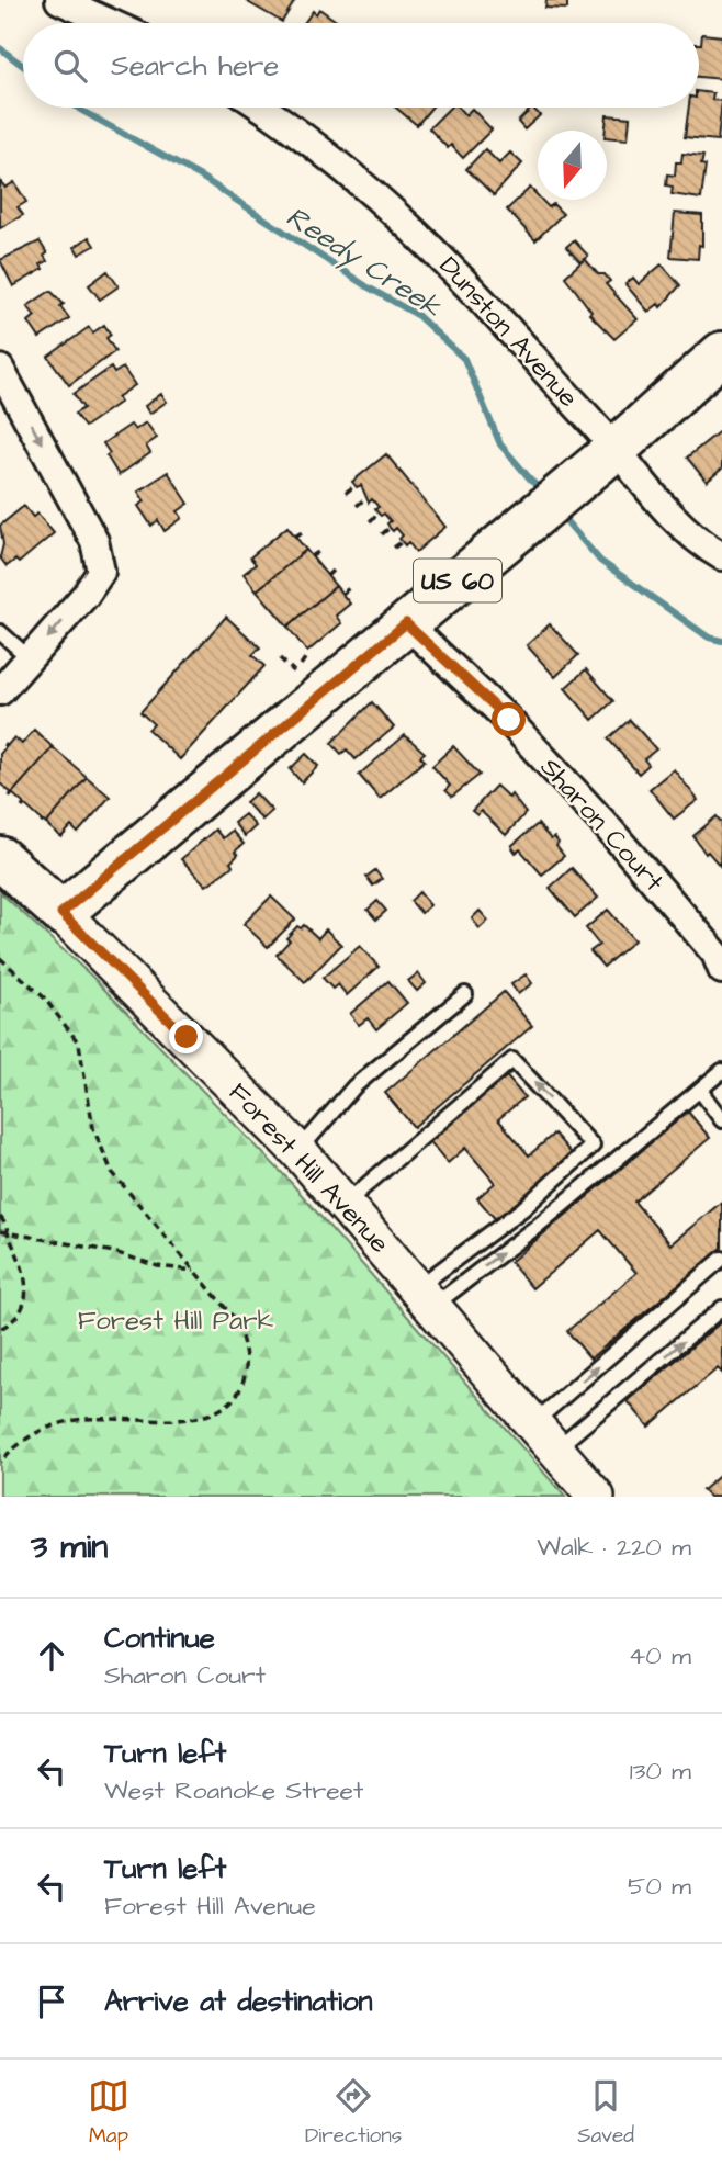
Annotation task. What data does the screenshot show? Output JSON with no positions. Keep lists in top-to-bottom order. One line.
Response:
{"streets":{"main road":["US 60","Forest Hill Avenue"],"street":["Dunston Avenue","Sharon Court"]},"crossings":[["Dunston Avenue","US 60"],["US 60","Sharon Court"],["US 60","Forest Hill Avenue"]],"water":["Reedy Creek"],"parks":["Forest Hill Park"],"north":"bottom","page":{"search":"Search here","heading":["3 min","Walk · 220 m"],"list":[["Continue","Sharon Court","40 m"],["Turn left","West Roanoke Street","130 m"],["Turn left","Forest Hill Avenue","50 m"],"Arrive at destination"],"nav":["Map","Directions","Saved"]}}
